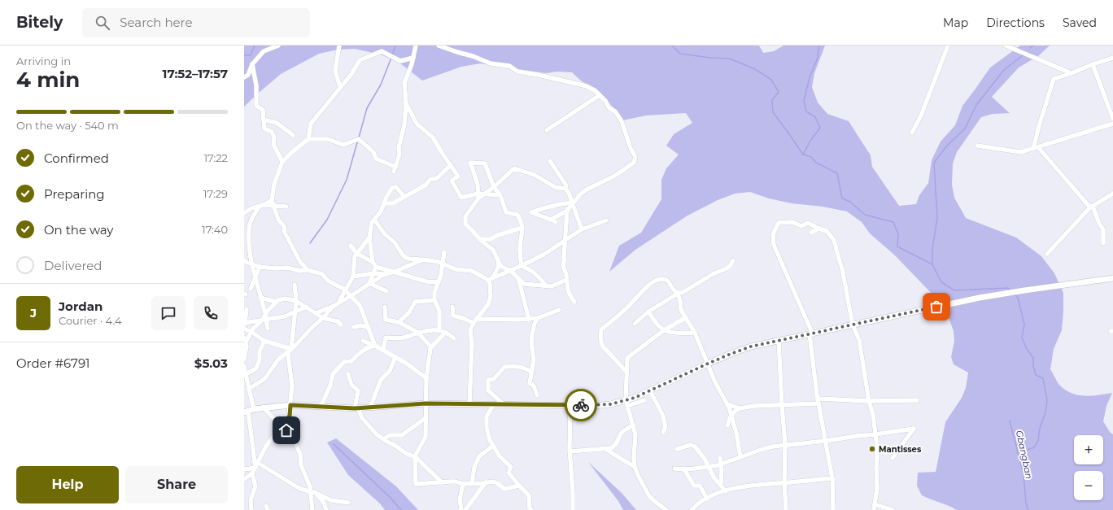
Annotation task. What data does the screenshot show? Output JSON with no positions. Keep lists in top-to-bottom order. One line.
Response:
{"water":["Gbangban"],"places":["Mantisses"],"page":{"header":"Bitely","search":"Search here","nav":["Map","Directions","Saved"],"heading":["4 min","Arriving in","17:52–17:57"],"panel":["Jordan","Courier · 4.4","Order #6791","$5.03"],"bar":"On the way · 540 m","list":[["Confirmed","17:22"],["Preparing","17:29"],["On the way","17:40"],"Delivered"],"round":"J","map_buttons":["+","−"],"buttons":["Help","Share"]}}
